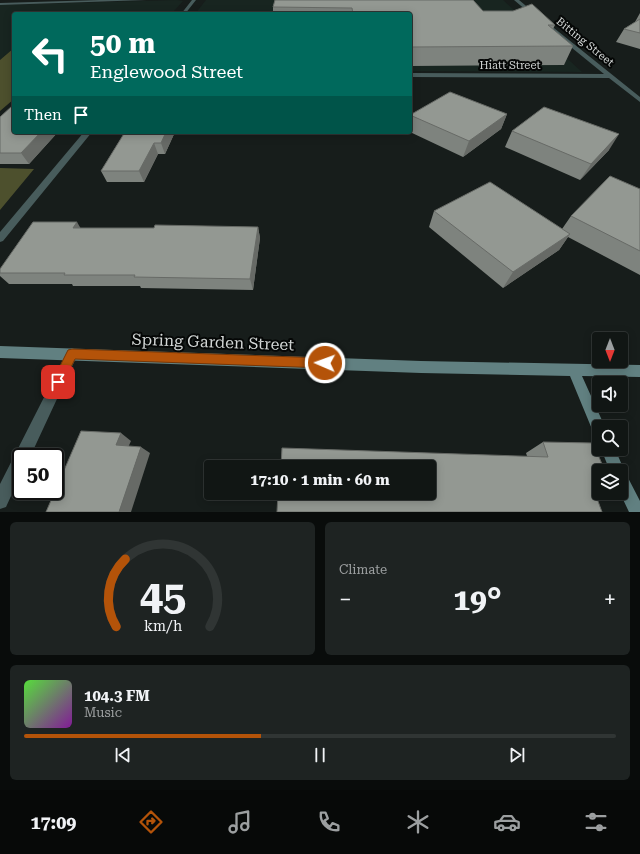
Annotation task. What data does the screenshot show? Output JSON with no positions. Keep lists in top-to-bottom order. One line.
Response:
{"streets":{"main road":["Spring Garden Street"],"street":["Bitting Street","Hiatt Street"]},"crossings":[["Bitting Street","Hiatt Street"]],"north":"bottom","page":{"turn":["50 m","Englewood Street"],"then":"Then","limit":"50","trip":"17:10 · 1 min · 60 m","tile":"Climate","heat":["−","19°","+"],"song":["104.3 FM","Music"],"tabs":"17:09","gauge":["45","km/h"]}}
